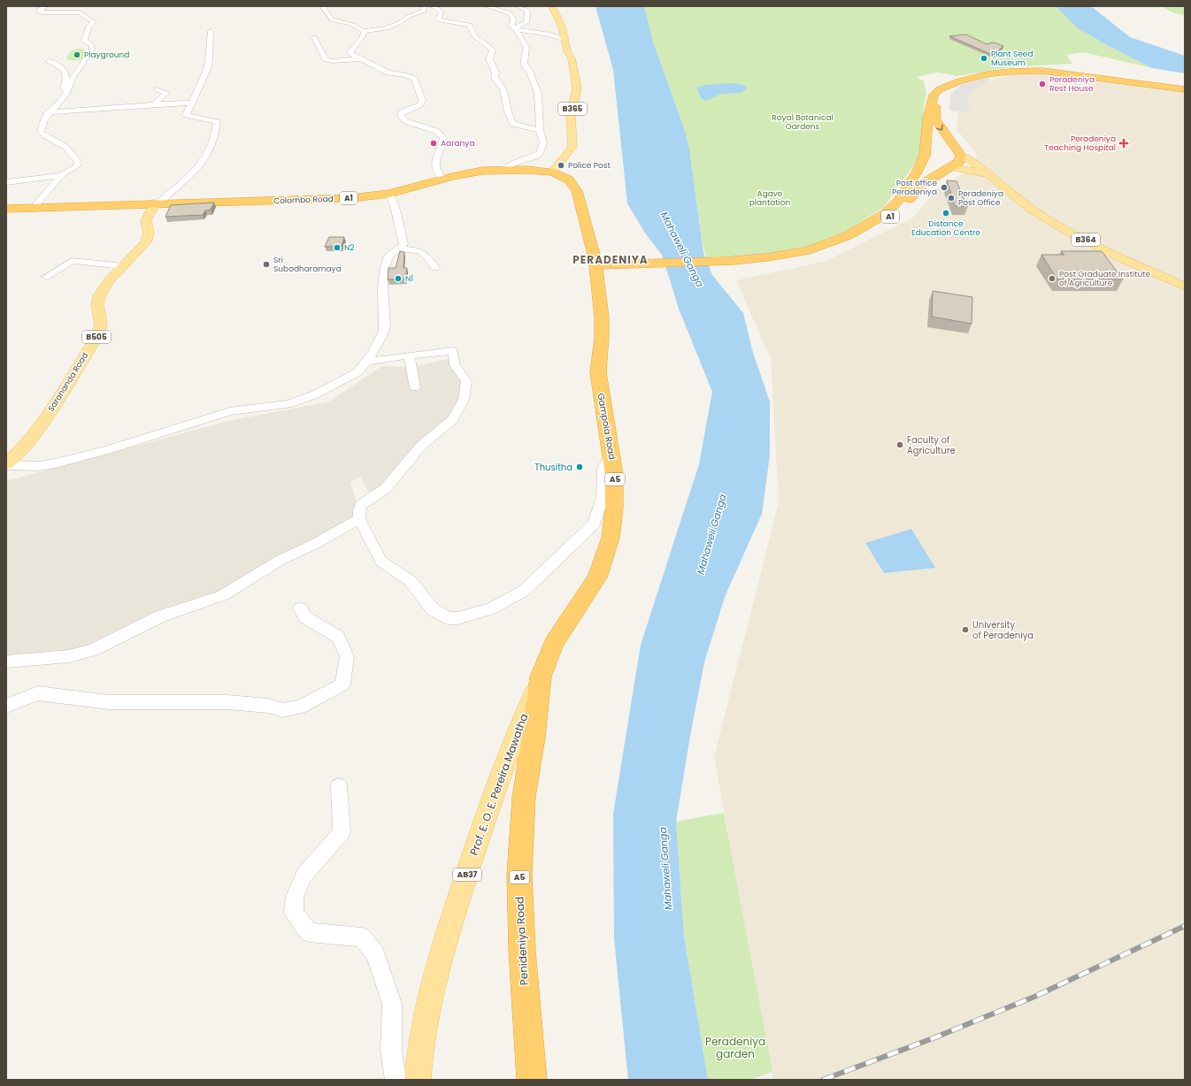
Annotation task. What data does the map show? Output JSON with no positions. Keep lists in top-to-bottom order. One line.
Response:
{"streets":{"highway":["A1","Colombo Road","Gampola Road","A5","Penideniya Road"],"main road":["B365","B364","B505","Sarananda Road","Prof. E. O. E. Pereira Mawatha","AB37"]},"crossings":[["B365","Colombo Road"],["A1","Colombo Road"],["A1","B364"],["A1","Gampola Road"],["Colombo Road","Sarananda Road"],["Colombo Road","Gampola Road"],["Gampola Road","Prof. E. O. E. Pereira Mawatha"],["Gampola Road","Penideniya Road"],["Prof. E. O. E. Pereira Mawatha","Penideniya Road"]],"districts":["PERADENIYA"],"water":["Mahaweli Ganga"],"parks":["Royal Botanical Gardens","Agave plantation","Peradeniya garden"],"places":{"other":["Playground","Plant Seed Museum","Peradeniya Rest House","Aaranya","Police Post","Post office Peradeniya","Peradeniya Post Office","Distance Education Centre","N2","Sri Subodharamaya","N1","Post Graduate Institute of Agriculture","Faculty of Agriculture","Thusitha","University of Peradeniya"],"health":["Peradeniya Teaching Hospital"]}}
